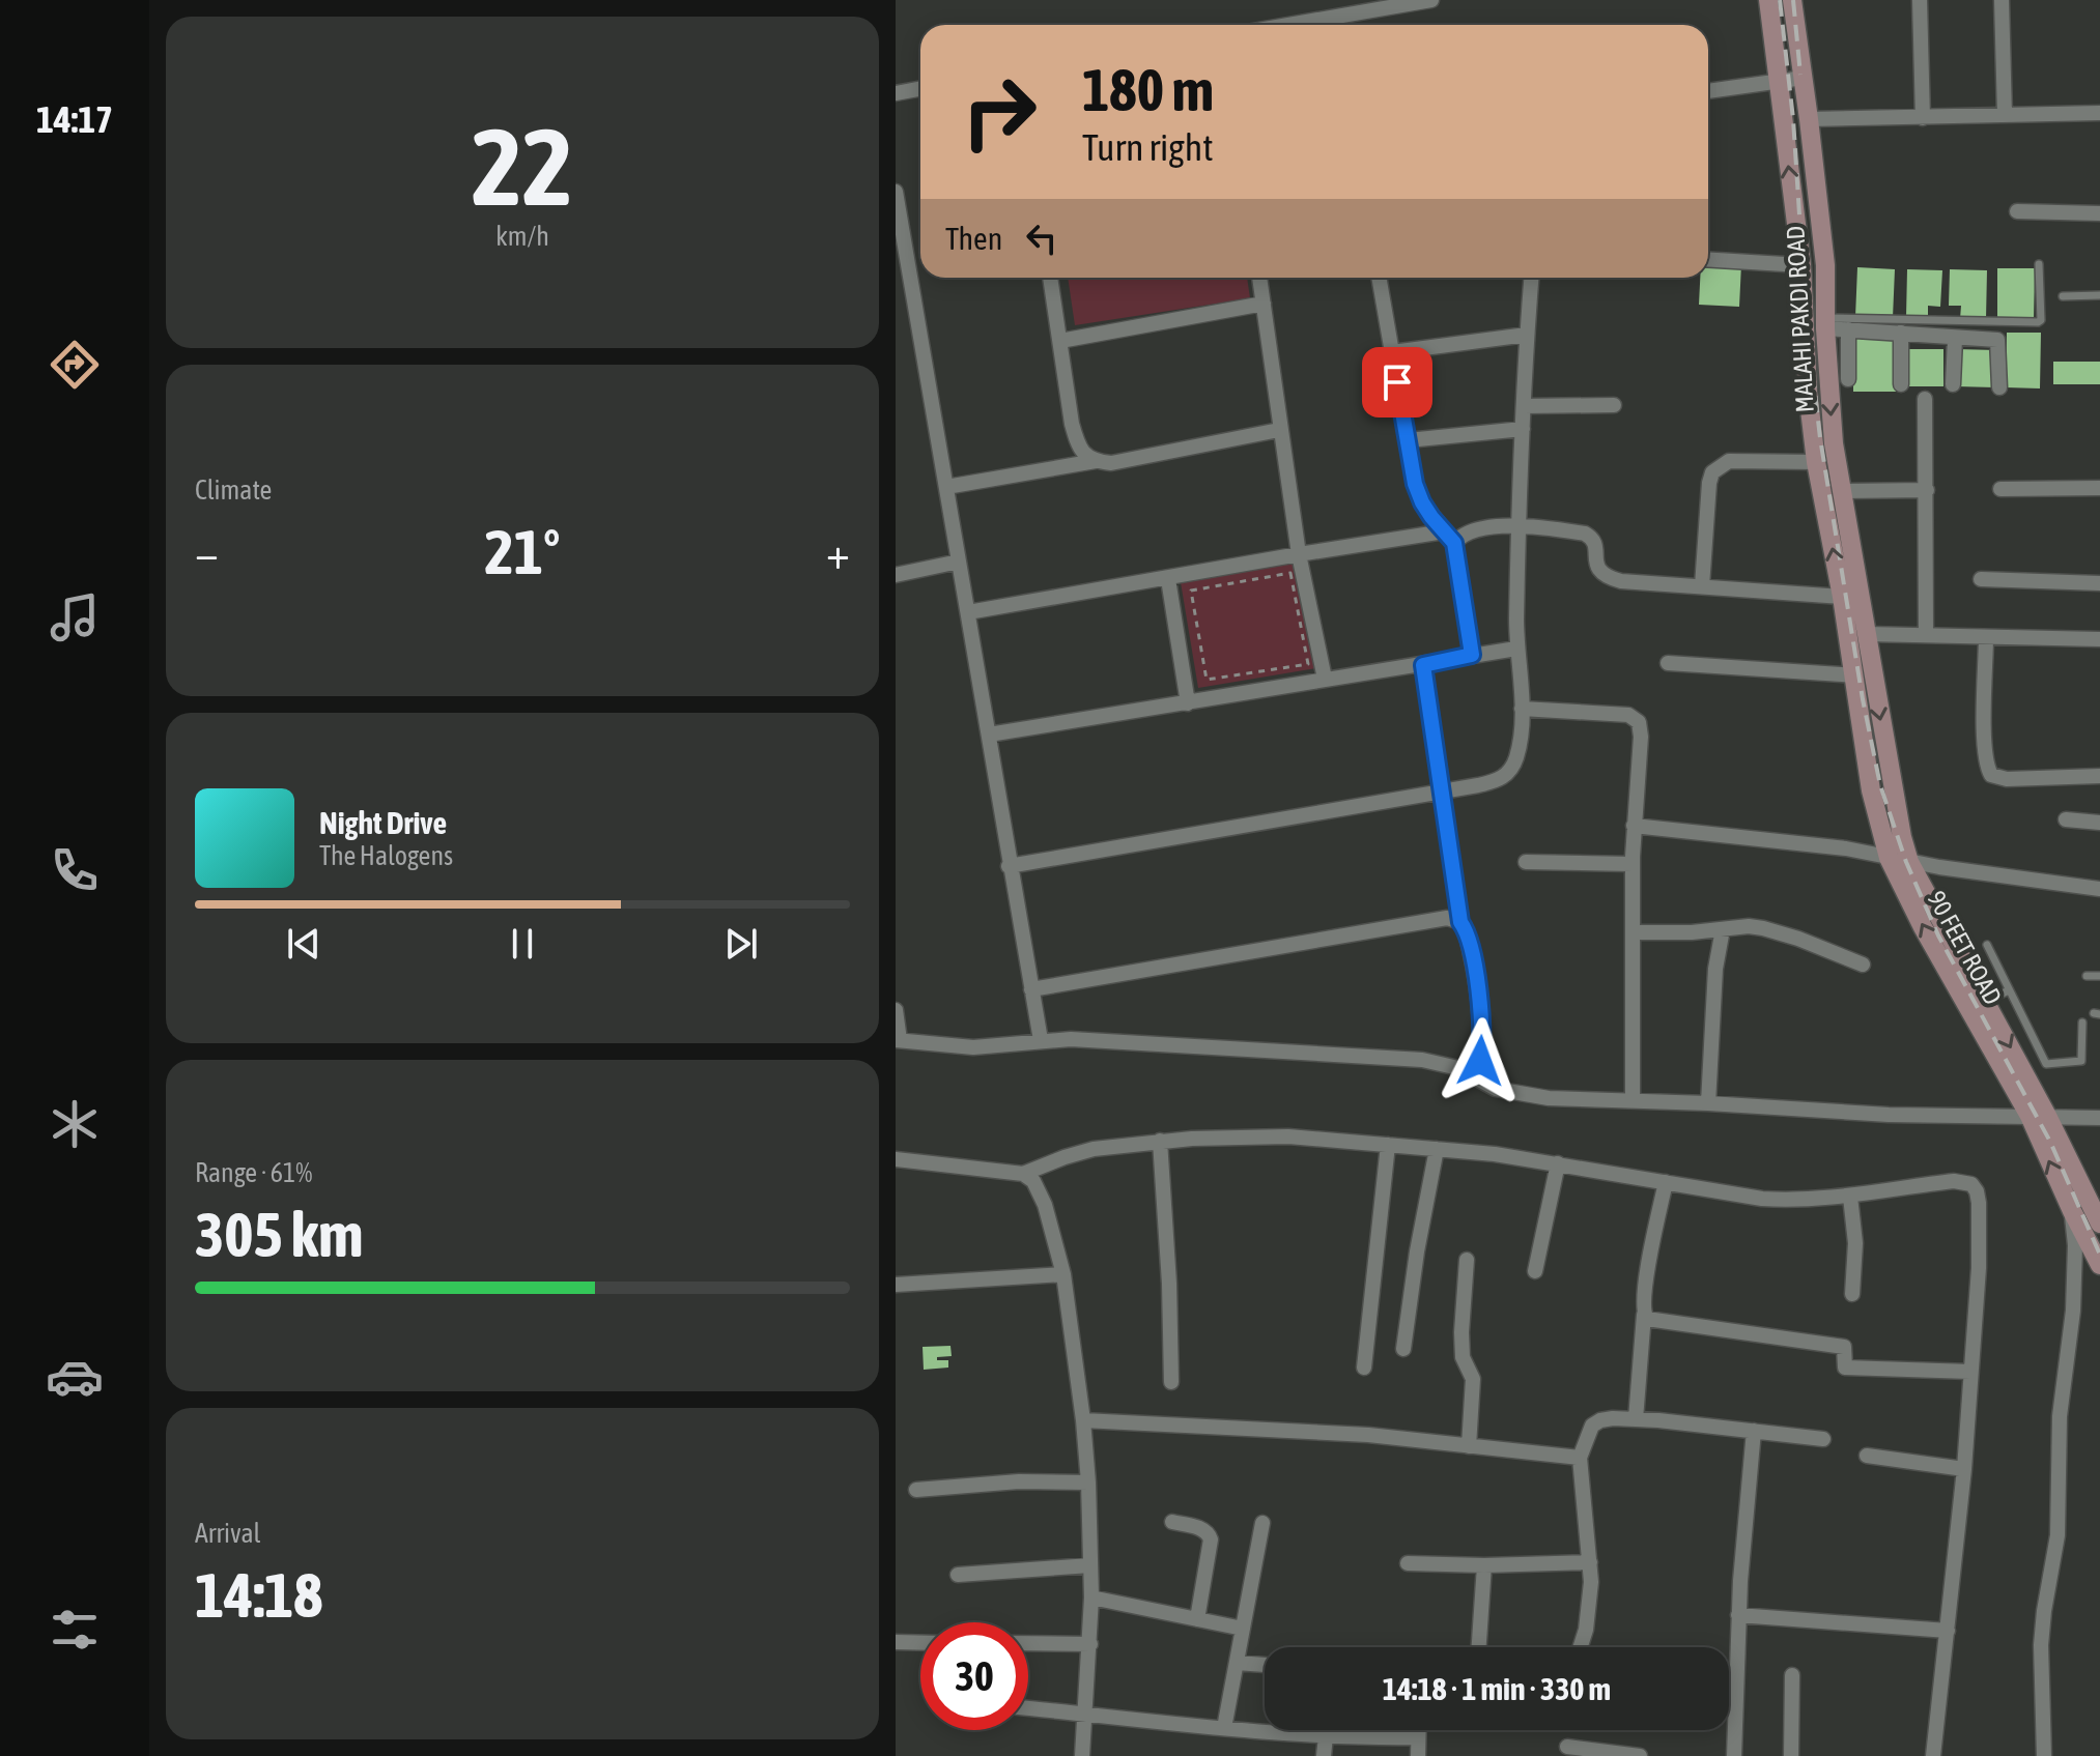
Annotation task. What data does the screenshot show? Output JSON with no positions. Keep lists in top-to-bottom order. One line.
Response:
{"streets":{"main road":["MALAHI PAKDI ROAD","90 FEET ROAD"]},"crossings":[["MALAHI PAKDI ROAD","90 FEET ROAD"]],"page":{"tabs":"14:17","tile":[["22","km/h"],"Climate",["Range · 61%","305 km"],["Arrival","14:18"]],"turn":["180 m","Turn right"],"then":"Then","heat":["−","21°","+"],"song":["Night Drive","The Halogens"],"limit":"30","trip":"14:18 · 1 min · 330 m"}}
